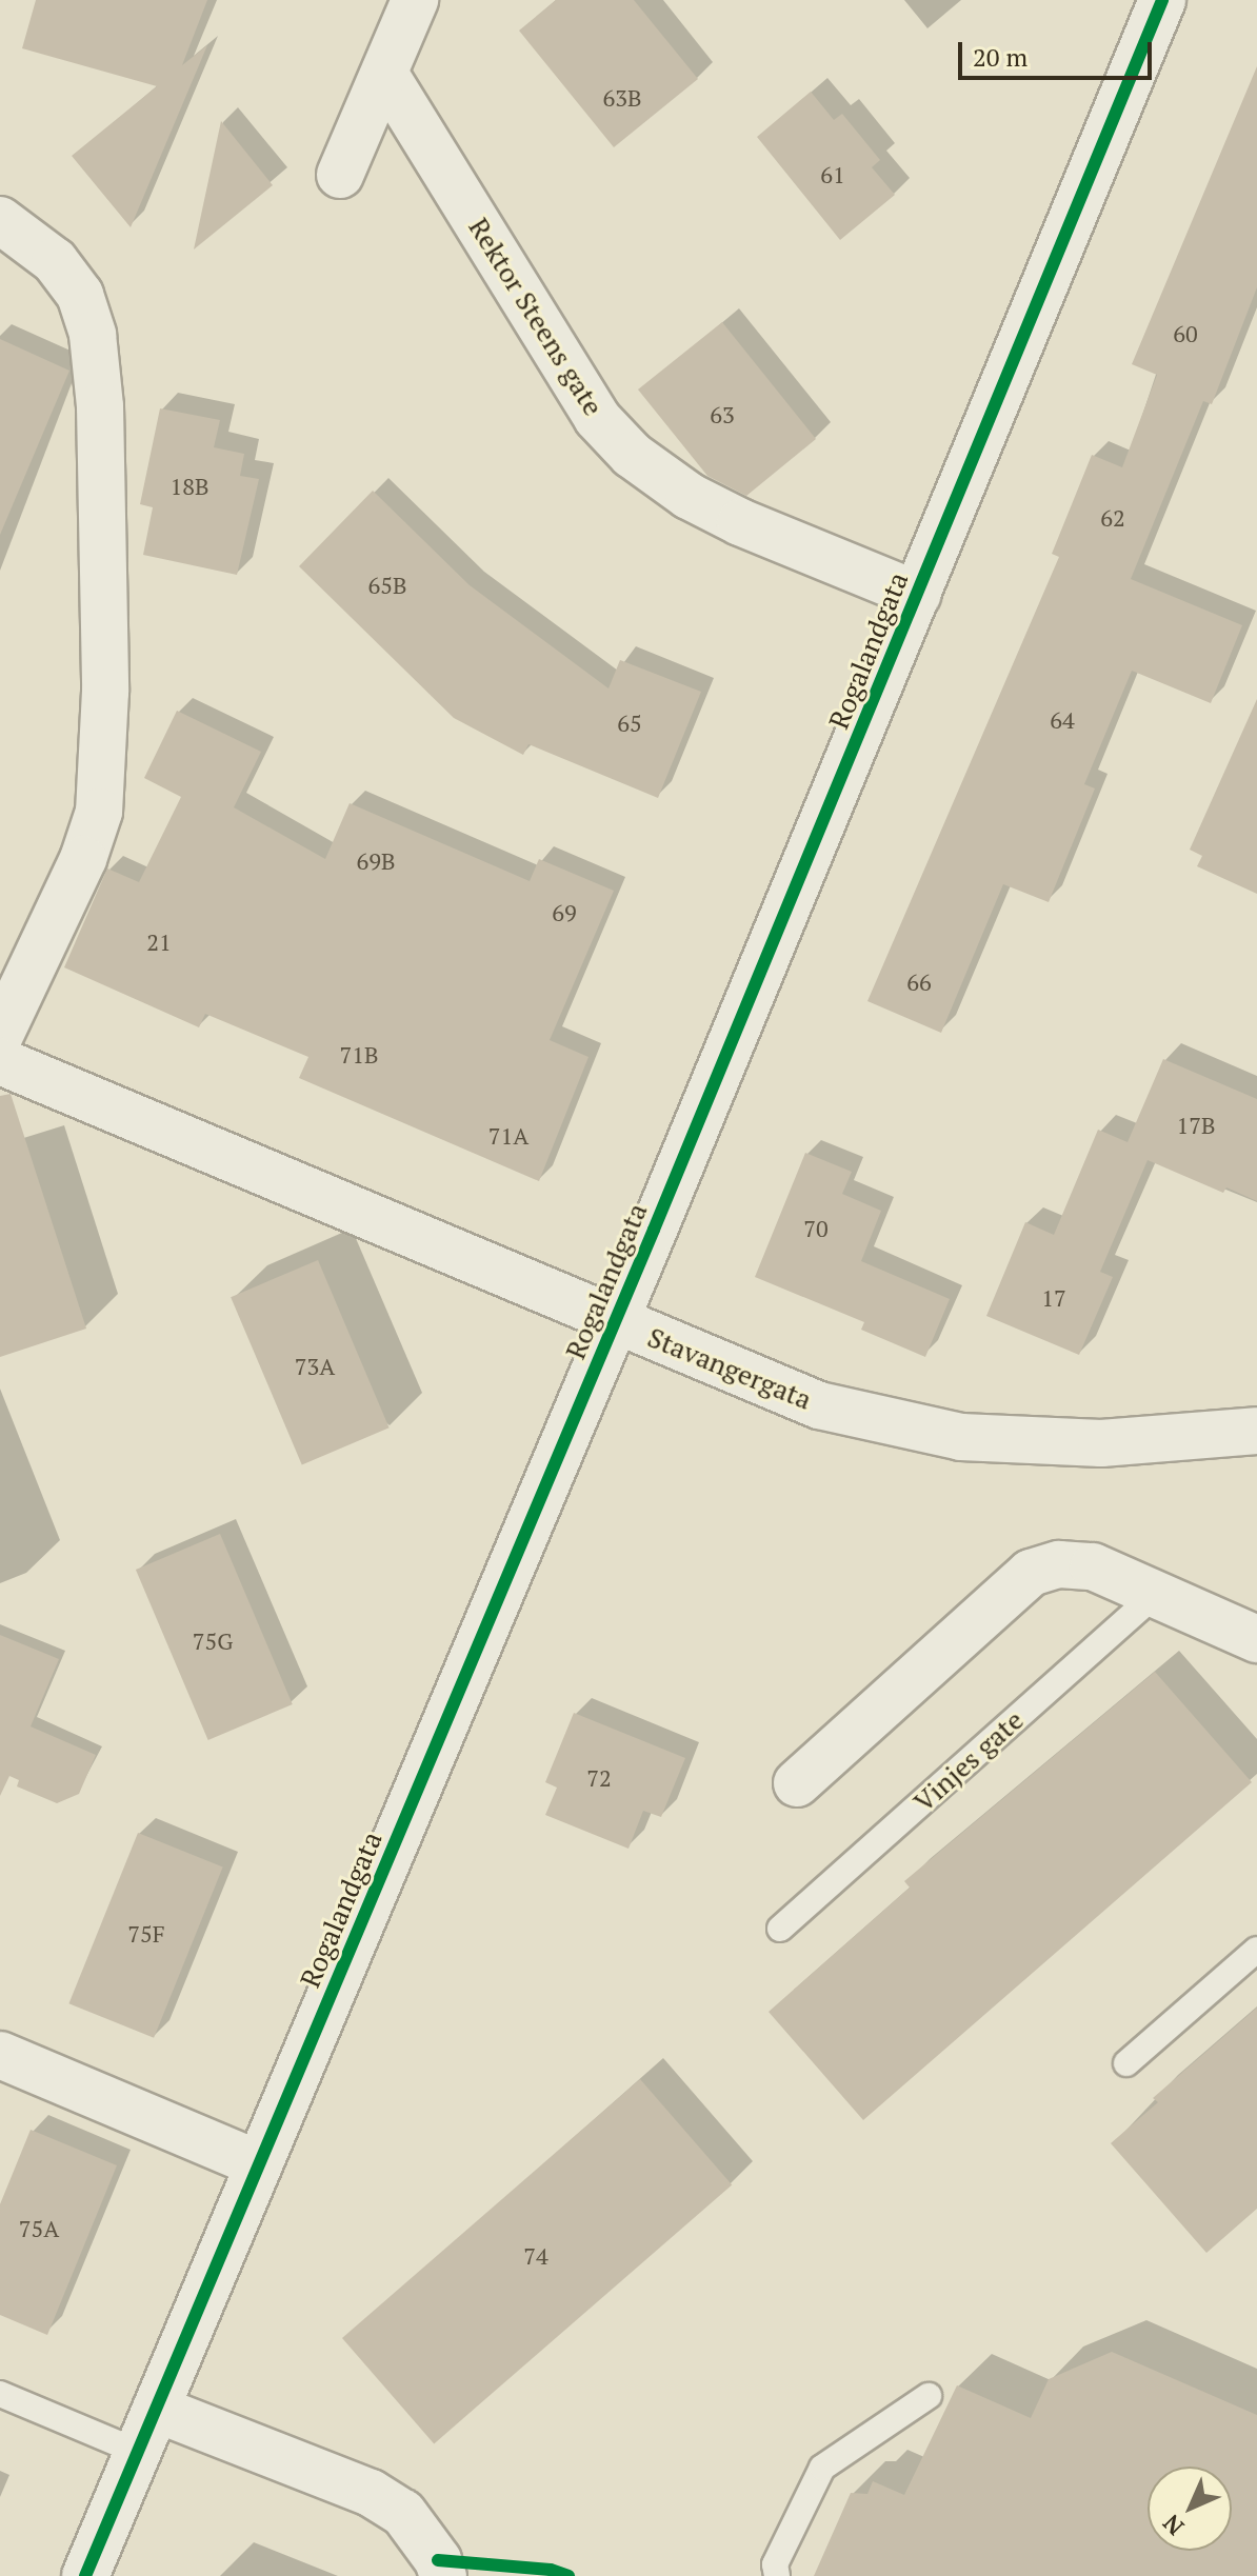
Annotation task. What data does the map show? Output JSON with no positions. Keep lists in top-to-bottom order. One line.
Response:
{"streets":{"street":["Rektor Steens gate","Rogalandgata","Stavangergata"],"lane":["Vinjes gate"]},"crossings":[["Rektor Steens gate","Rogalandgata"],["Rogalandgata","Stavangergata"]],"house_numbers":["63B","61","60","63","18B","62","65B","64","65","69B","69","21","66","71B","17B","71A","70","17","73A","75G","72","75F","75A","74"],"scale_bar":"20 m","north":"bottom left"}
